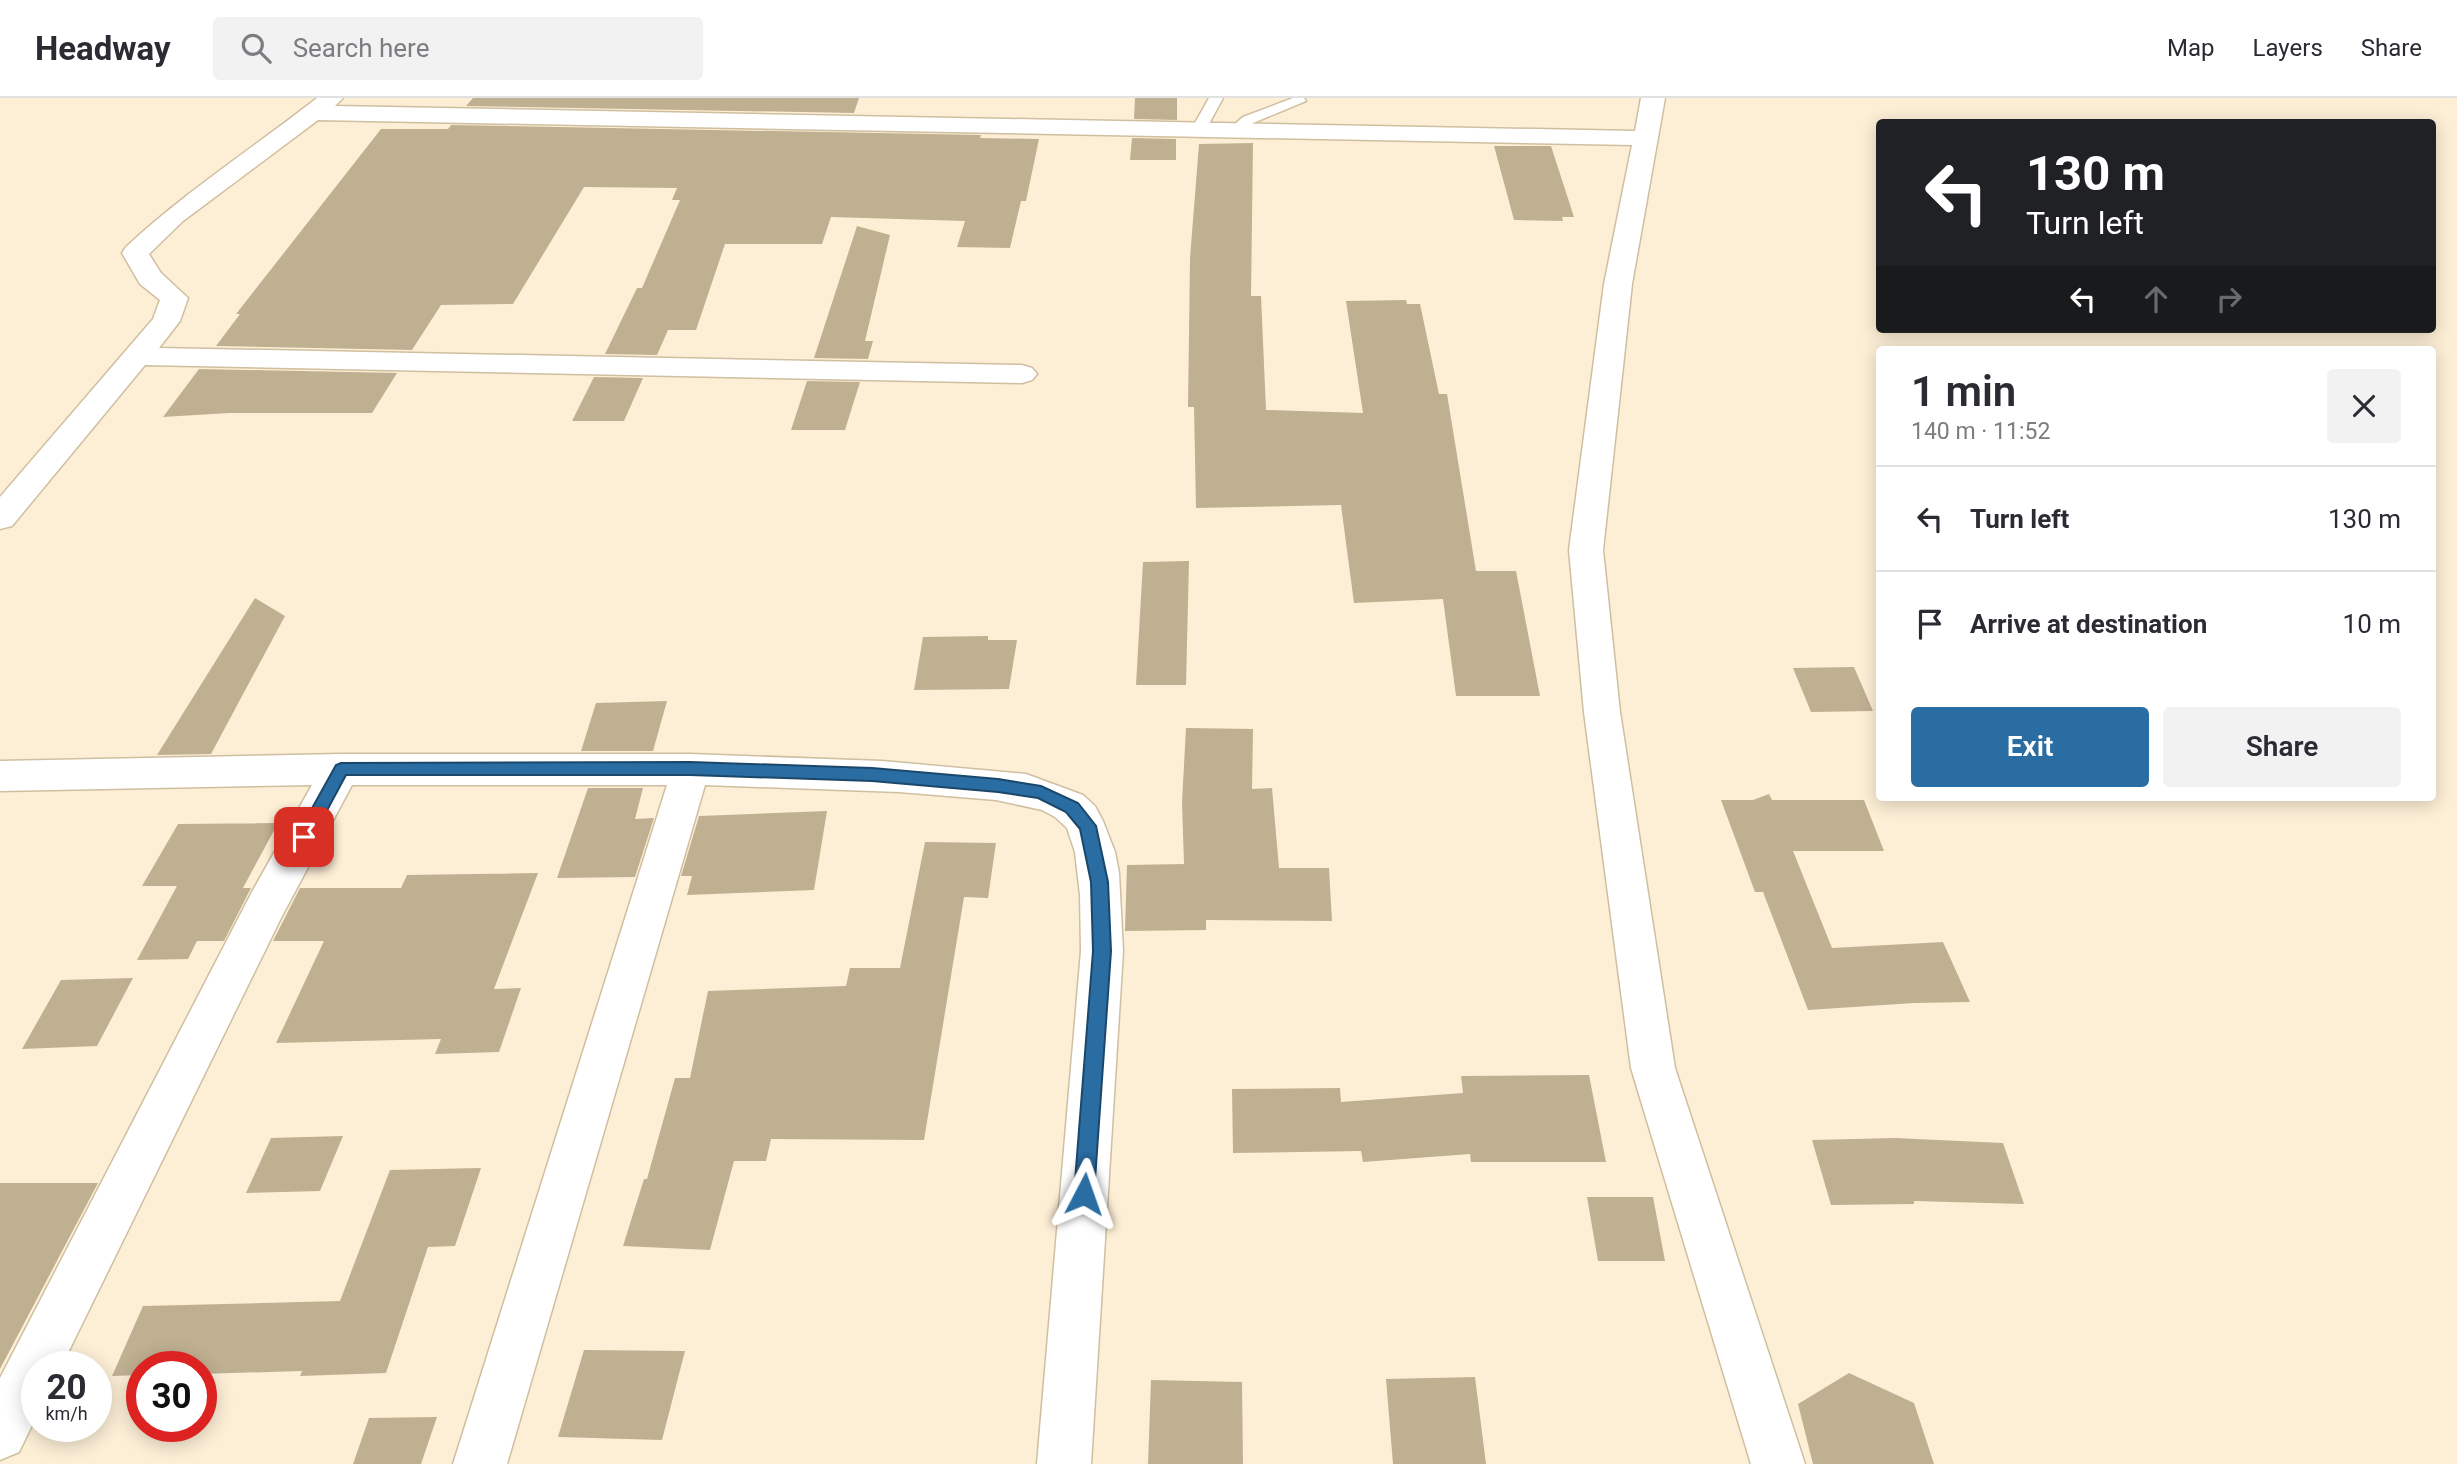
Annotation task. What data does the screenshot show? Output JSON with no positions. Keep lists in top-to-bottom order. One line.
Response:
{"page":{"header":"Headway","search":"Search here","nav":["Map","Layers","Share"],"turn":["130 m","Turn left"],"heading":["1 min","140 m · 11:52"],"list":[{"name":"Turn left","value":"130 m"},{"name":"Arrive at destination","value":"10 m"}],"buttons":["Exit","Share"],"speed":"20 km/h","limit":"30"}}
